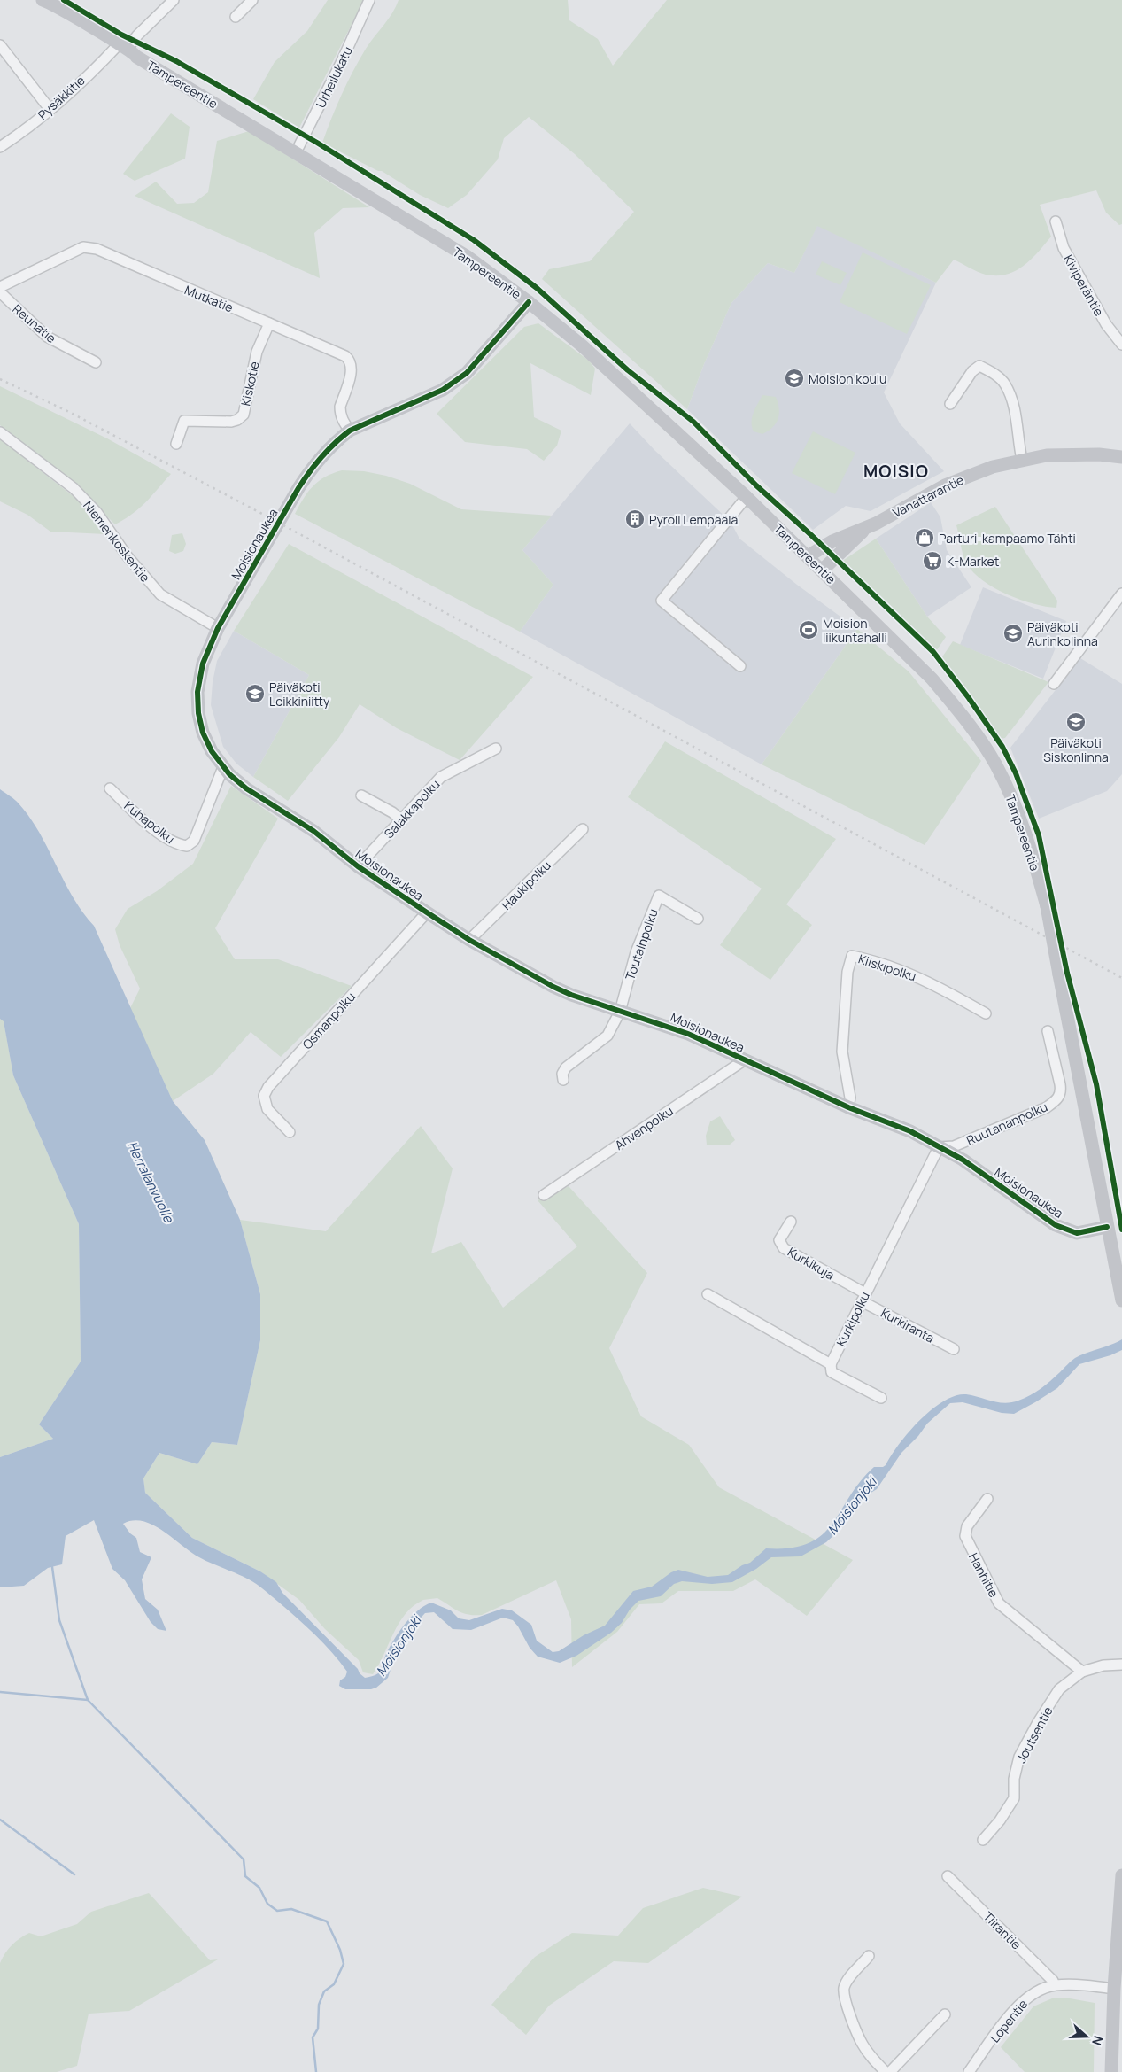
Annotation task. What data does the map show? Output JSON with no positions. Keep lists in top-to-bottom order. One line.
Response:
{"streets":{"main road":["Tampereentie","Vanattarantie","Moisionaukea"],"street":["Urheilukatu","Pysäkkitie","Kiviperäntie","Mutkatie","Reunatie","Kiskotie","Niemenkoskentie","Salakkapolku","Kuhapolku","Haukipolku","Toutainpolku","Kiiskipolku","Osmanpolku","Ruutananpolku","Ahvenpolku","Kurkikuja","Kurkipolku","Kurkiranta","Hanhitie","Joutsentie","Tiirantie","Lopentie"]},"crossings":[["Urheilukatu","Tampereentie"],["Tampereentie","Pysäkkitie"],["Tampereentie","Vanattarantie"],["Tampereentie","Moisionaukea"],["Mutkatie","Kiskotie"],["Mutkatie","Moisionaukea"],["Niemenkoskentie","Moisionaukea"],["Moisionaukea","Salakkapolku"],["Moisionaukea","Kuhapolku"],["Moisionaukea","Haukipolku"],["Moisionaukea","Toutainpolku"],["Moisionaukea","Kiiskipolku"],["Moisionaukea","Osmanpolku"],["Moisionaukea","Ruutananpolku"],["Moisionaukea","Ahvenpolku"],["Moisionaukea","Kurkipolku"],["Ruutananpolku","Kurkipolku"],["Kurkikuja","Kurkipolku"],["Kurkikuja","Kurkiranta"],["Kurkipolku","Kurkiranta"],["Hanhitie","Joutsentie"],["Tiirantie","Lopentie"]],"districts":["MOISIO"],"water":["Herralanvuolle","Moisionjoki"],"places":{"school or university":["Moision koulu","Päiväkoti Aurinkolinna","Päiväkoti Leikkiniitty","Päiväkoti Siskonlinna"],"building":["Pyroll Lempäälä"],"shop":["Parturi-kampaamo Tähti"],"supermarket":["K-Market"],"sports":["Moision liikuntahalli"]},"north":"right"}
